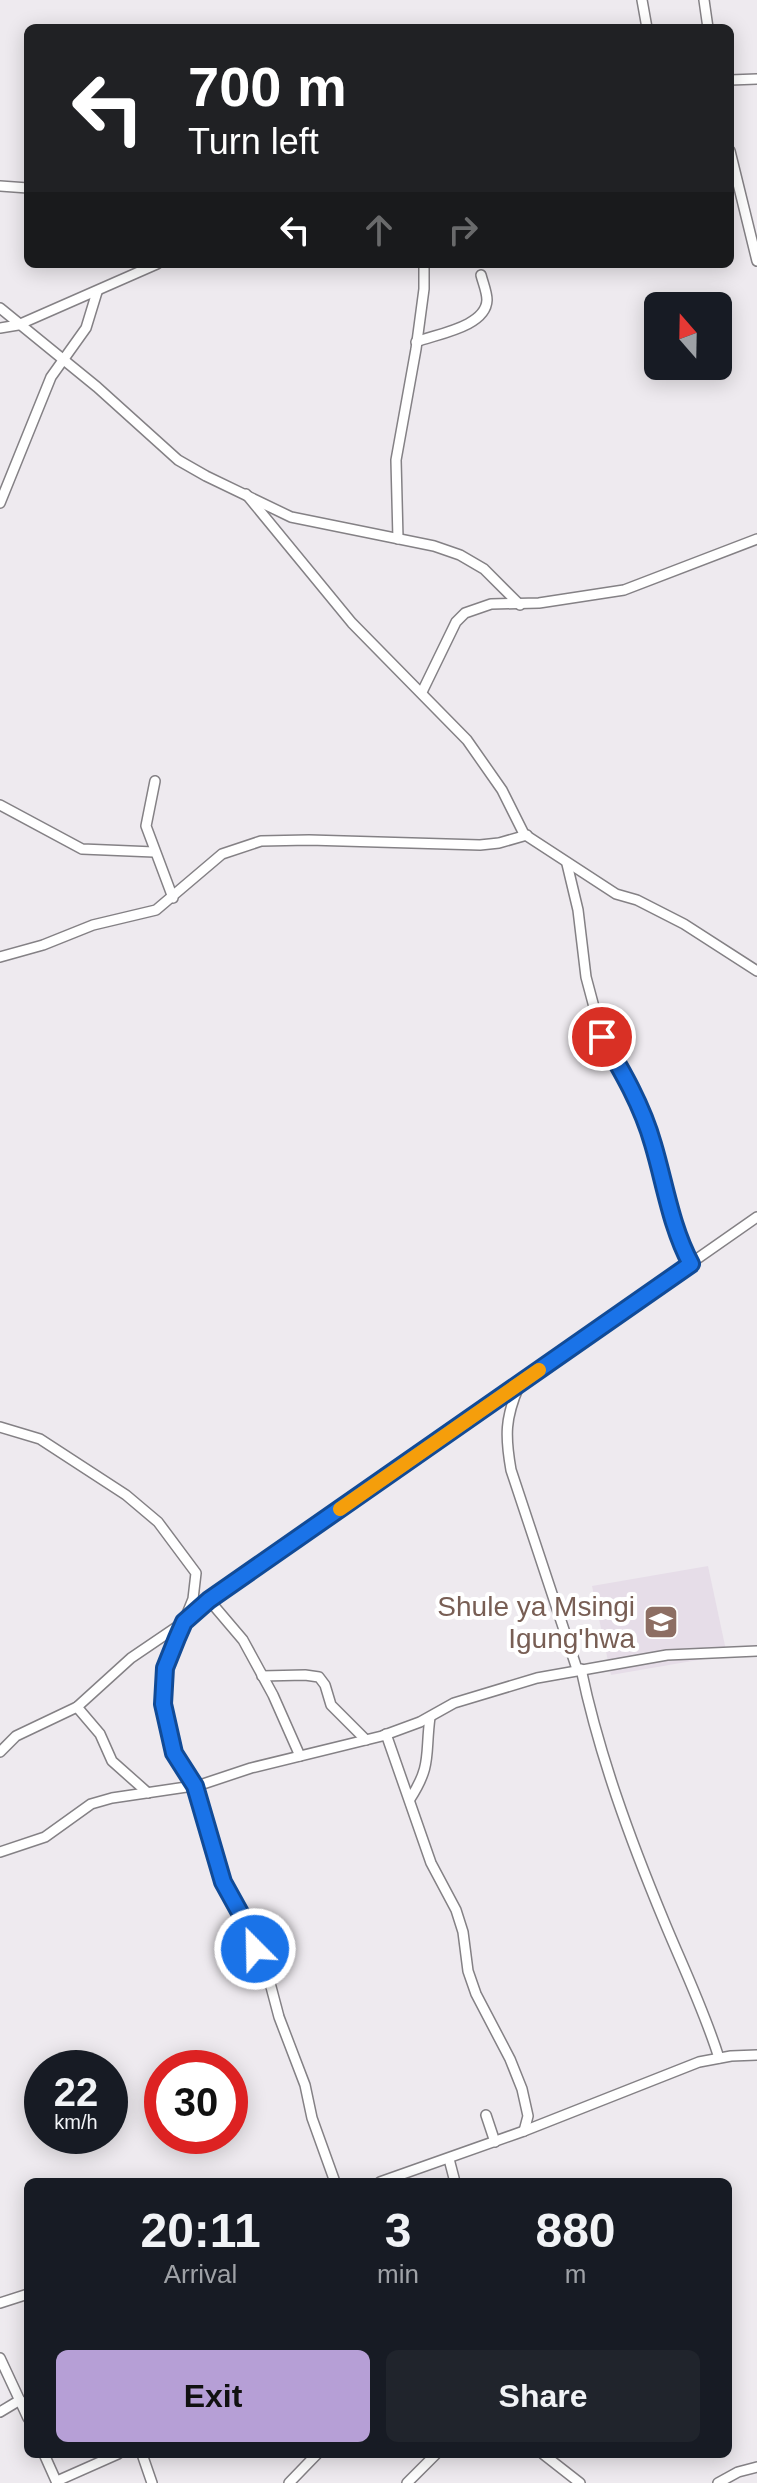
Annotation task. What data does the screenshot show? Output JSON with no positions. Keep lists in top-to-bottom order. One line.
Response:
{"places":{"school or university":["Shule ya Msingi Igung'hwa"]},"north":"top","page":{"turn":["700 m","Turn left"],"speed":"22 km/h","limit":"30","eta":["20:11","Arrival","3","min","880","m"],"buttons":["Exit","Share"]}}
